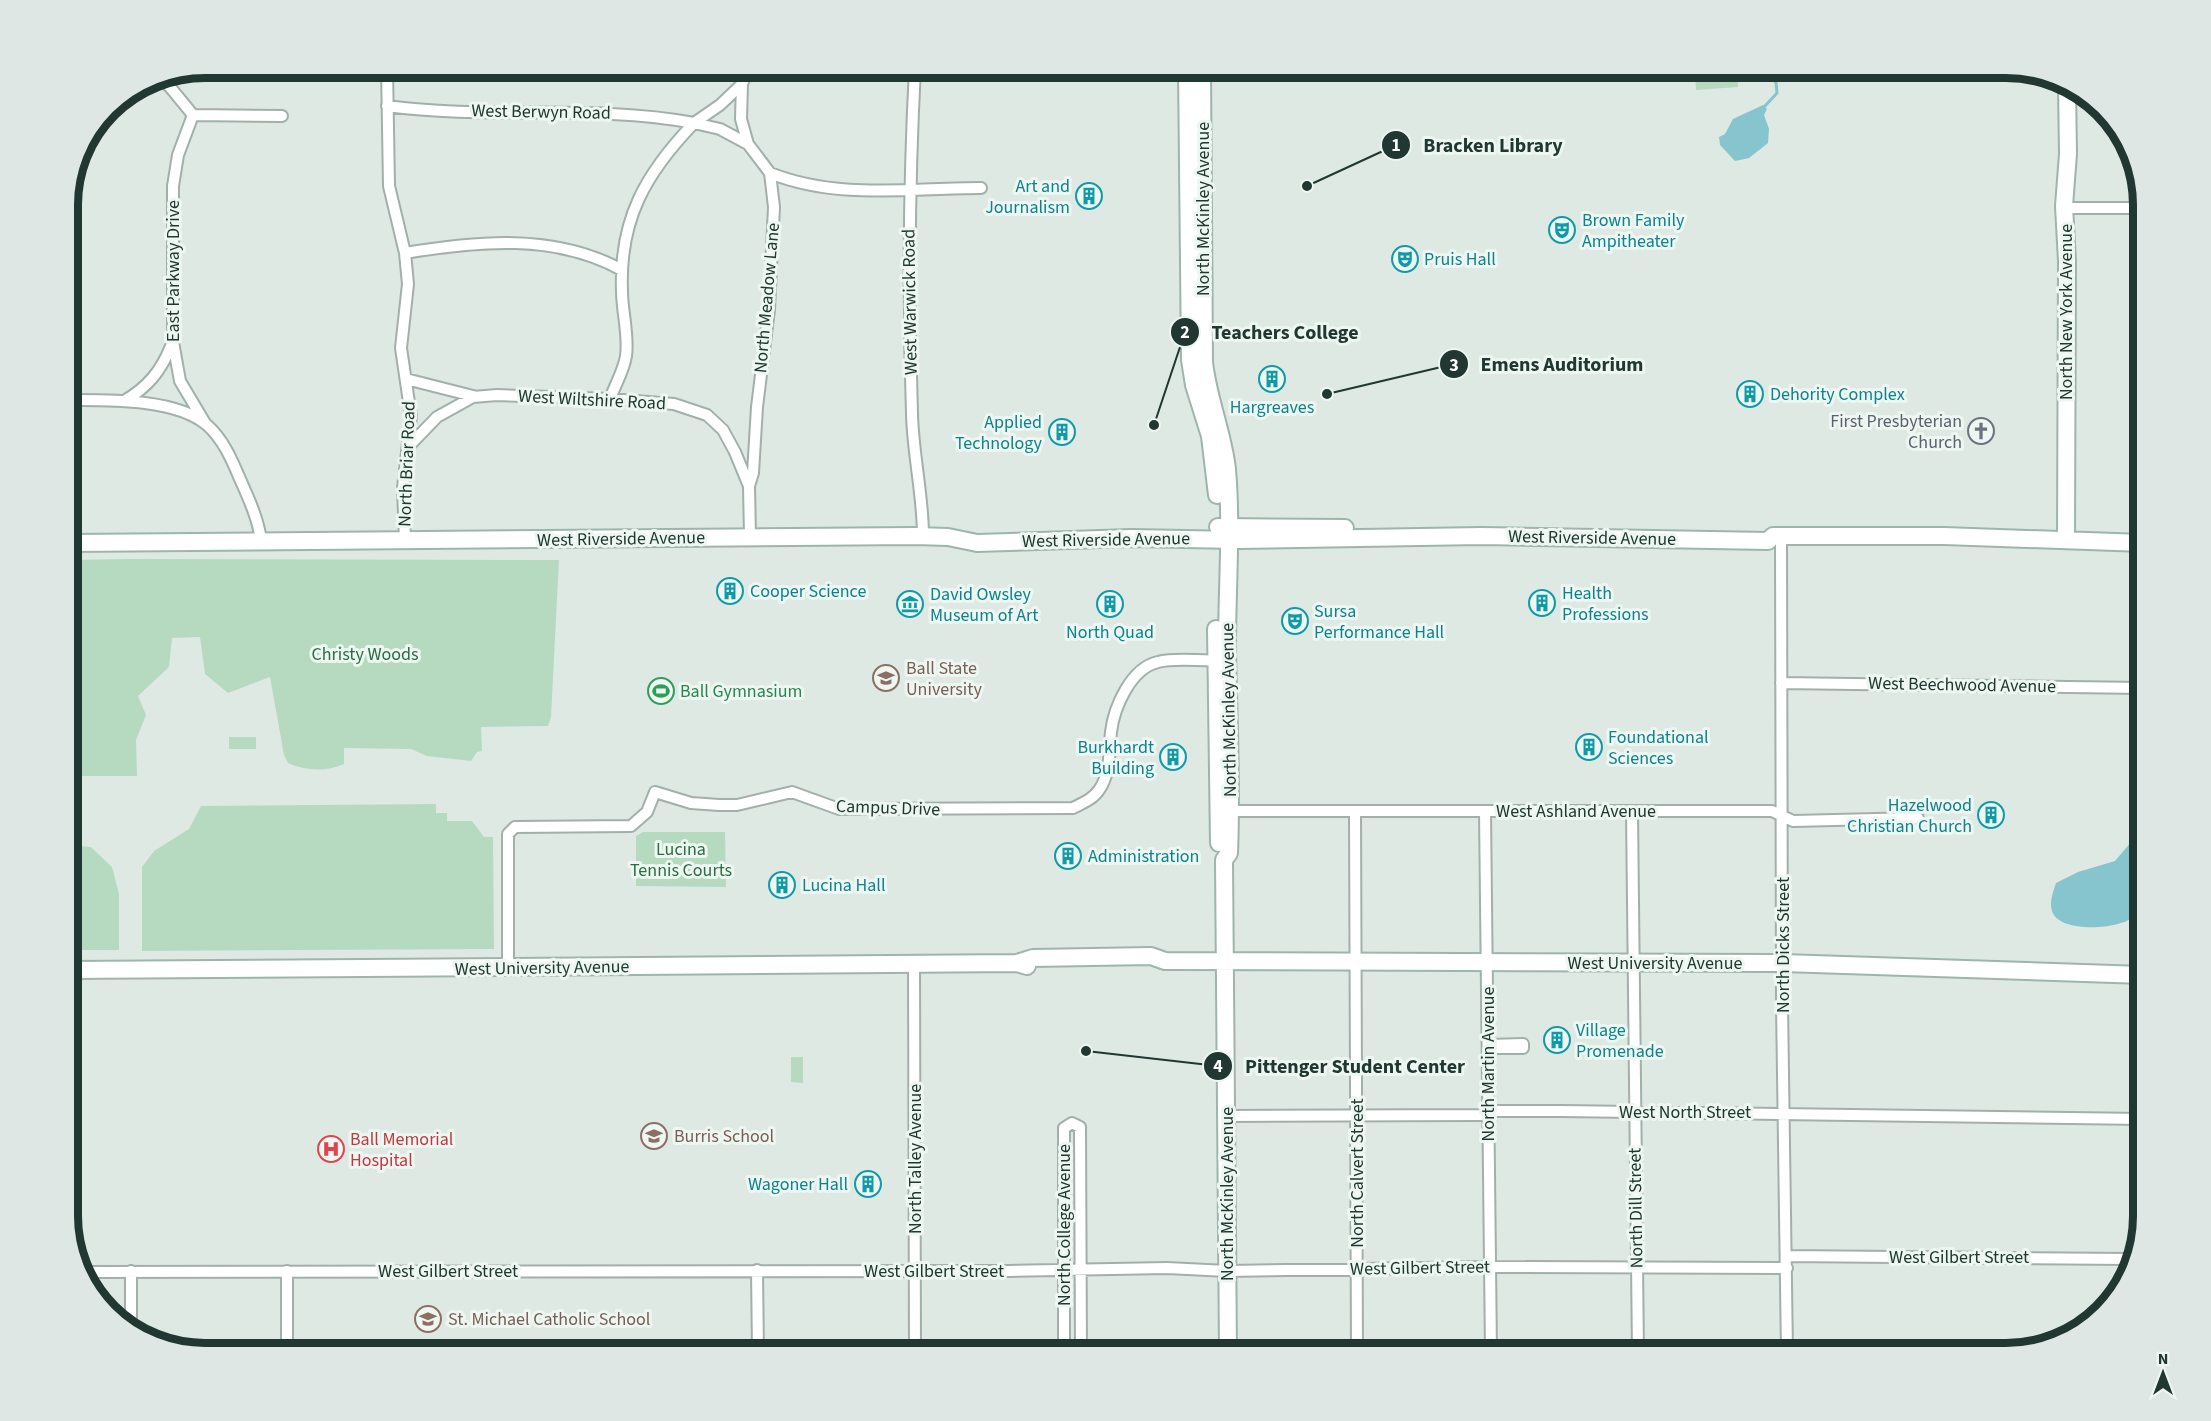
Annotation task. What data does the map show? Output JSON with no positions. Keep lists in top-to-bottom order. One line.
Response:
{"streets":{"street":["West Berwyn Road","North McKinley Avenue","East Parkway Drive","North Meadow Lane","West Warwick Road","North New York Avenue","West Wiltshire Road","North Briar Road","West Riverside Avenue","West Beechwood Avenue","Campus Drive","West Ashland Avenue","North Dicks Street","West University Avenue","North Martin Avenue","West North Street","North Talley Avenue","North Calvert Street","North Dill Street","North College Avenue","West Gilbert Street"]},"crossings":[["West Berwyn Road","North Briar Road"],["North McKinley Avenue","West Riverside Avenue"],["North McKinley Avenue","Campus Drive"],["North McKinley Avenue","West Ashland Avenue"],["North McKinley Avenue","West University Avenue"],["North McKinley Avenue","West North Street"],["North McKinley Avenue","West Gilbert Street"],["East Parkway Drive","West Riverside Avenue"],["North Meadow Lane","West Wiltshire Road"],["North Meadow Lane","West Riverside Avenue"],["West Warwick Road","West Riverside Avenue"],["North New York Avenue","West Riverside Avenue"],["West Wiltshire Road","North Briar Road"],["North Briar Road","West Riverside Avenue"],["West Riverside Avenue","North Dicks Street"],["West Beechwood Avenue","North Dicks Street"],["Campus Drive","West University Avenue"],["West Ashland Avenue","North Dicks Street"],["West Ashland Avenue","North Martin Avenue"],["West Ashland Avenue","North Calvert Street"],["West Ashland Avenue","North Dill Street"],["North Dicks Street","West University Avenue"],["North Dicks Street","West North Street"],["North Dicks Street","West Gilbert Street"],["West University Avenue","North Martin Avenue"],["West University Avenue","North Talley Avenue"],["West University Avenue","North Calvert Street"],["West University Avenue","North Dill Street"],["North Martin Avenue","West North Street"],["North Martin Avenue","West Gilbert Street"],["West North Street","North Calvert Street"],["West North Street","North Dill Street"],["North Talley Avenue","West Gilbert Street"],["North Calvert Street","West Gilbert Street"],["North Dill Street","West Gilbert Street"],["North College Avenue","West Gilbert Street"]],"parks":["Christy Woods","Lucina Tennis Courts"],"places":{"other":["Bracken Library","Emens Auditorium","Teachers College","Pittenger Student Center"],"building":["Art and Journalism","Hargreaves","Dehority Complex","Applied Technology","Cooper Science","Health Professions","North Quad","Foundational Sciences","Burkhardt Building","Hazelwood Christian Church","Administration","Lucina Hall","Village Promenade","Wagoner Hall"],"theatre":["Brown Family Ampitheater","Pruis Hall","Sursa Performance Hall"],"church":["First Presbyterian Church"],"museum":["David Owsley Museum of Art"],"school or university":["Ball State University","Burris School","St. Michael Catholic School"],"sports":["Ball Gymnasium"],"hospital":["Ball Memorial Hospital"]},"north":"top"}
